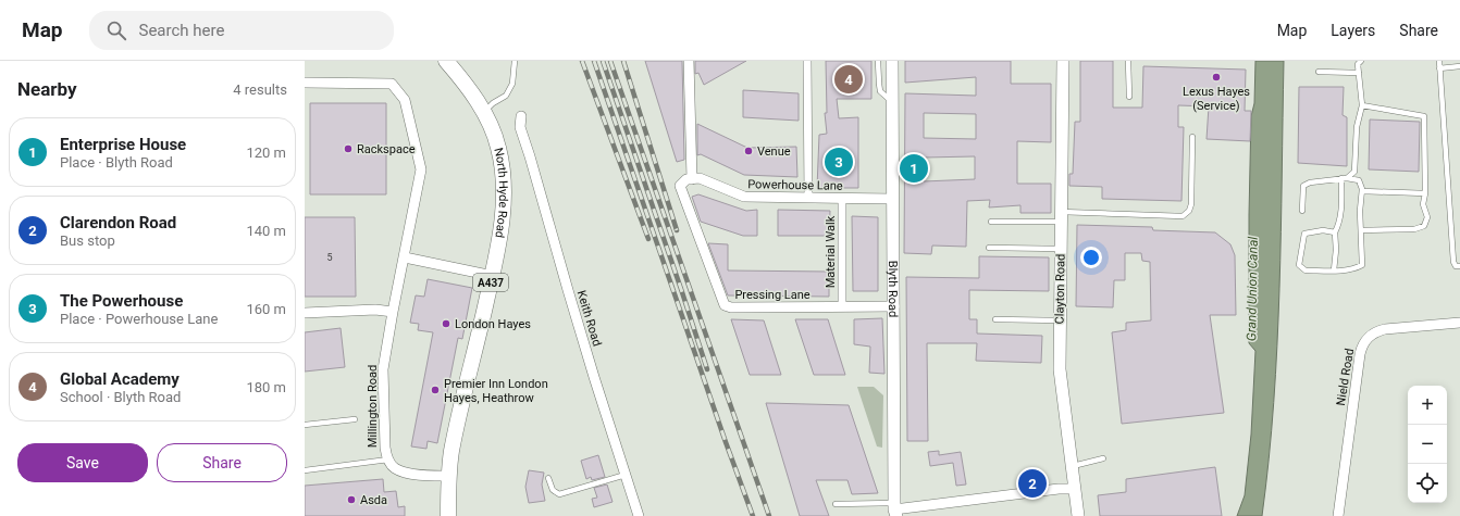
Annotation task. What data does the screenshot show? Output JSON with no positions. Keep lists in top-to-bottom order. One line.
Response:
{"streets":{"main road":["North Hyde Road","A437"],"street":["Powerhouse Lane","Material Walk","Blyth Road","Clayton Road","Pressing Lane","Keith Road","Nield Road","Millington Road"]},"crossings":[["Powerhouse Lane","Material Walk"],["Powerhouse Lane","Blyth Road"],["Powerhouse Lane","Pressing Lane"],["North Hyde Road","Millington Road"],["Material Walk","Pressing Lane"],["Blyth Road","Pressing Lane"]],"water":["Grand Union Canal"],"places":["Lexus Hayes (Service)","Rackspace","Venue","London Hayes","Premier Inn London Hayes, Heathrow","Asda"],"house_numbers":["5"],"page":{"header":"Map","search":"Search here","nav":["Map","Layers","Share"],"heading":["Nearby","4 results"],"pins":["4","3","1","2"],"list":[{"mark":"1","name":"Enterprise House","note":"Place · Blyth Road","value":"120 m"},{"mark":"2","name":"Clarendon Road","note":"Bus stop","value":"140 m"},{"mark":"3","name":"The Powerhouse","note":"Place · Powerhouse Lane","value":"160 m"},{"mark":"4","name":"Global Academy","note":"School · Blyth Road","value":"180 m"}],"map_buttons":["+","−"],"buttons":["Save","Share"]}}
